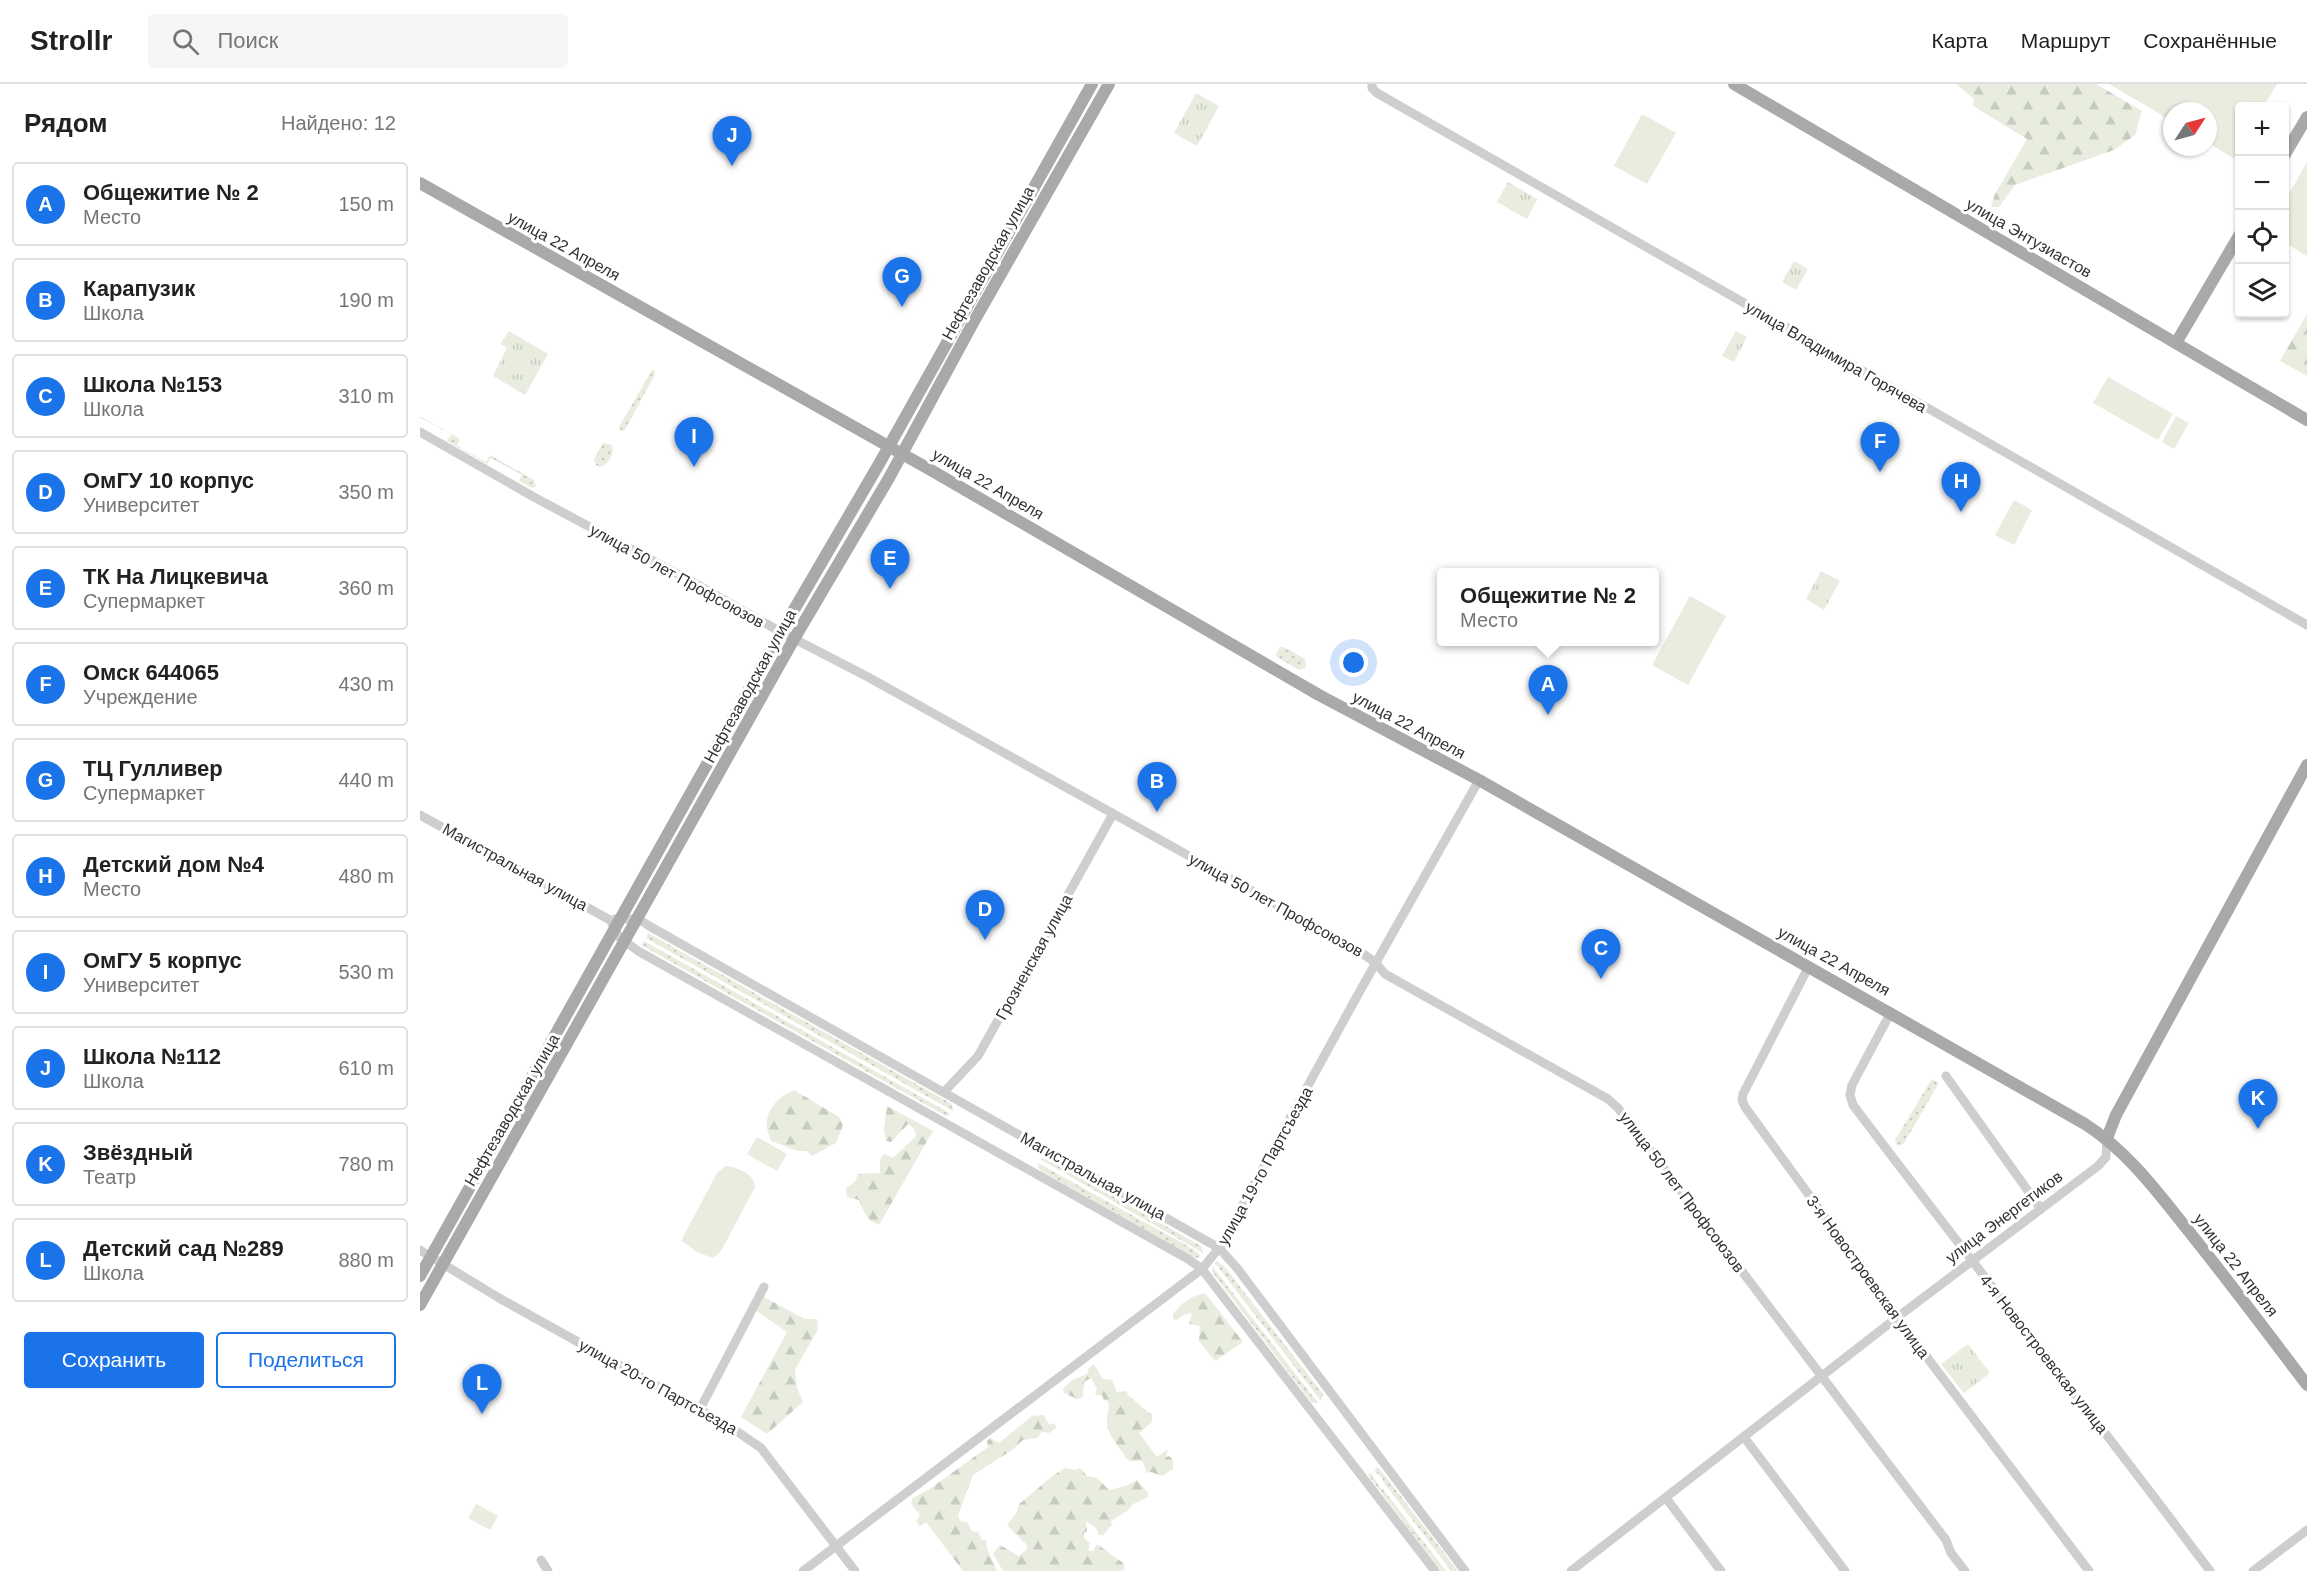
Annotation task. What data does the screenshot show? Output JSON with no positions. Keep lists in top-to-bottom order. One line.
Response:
{"streets":{"main road":["улица Энтузиастов","улица 22 Апреля","Нефтезаводская улица","улица Энергетиков"],"street":["улица Владимира Горячева","улица 50 лет Профсоюзов","Магистральная улица","Грозненская улица","улица 19-го Партсъезда","3-я Новостроевская улица","4-я Новостроевская улица","улица 20-го Партсъезда"]},"crossings":[["улица 22 Апреля","Нефтезаводская улица"],["улица 22 Апреля","улица 19-го Партсъезда"],["улица 22 Апреля","улица Энергетиков"],["улица 22 Апреля","3-я Новостроевская улица"],["улица 22 Апреля","4-я Новостроевская улица"],["Нефтезаводская улица","улица 50 лет Профсоюзов"],["Нефтезаводская улица","Магистральная улица"],["Нефтезаводская улица","улица 20-го Партсъезда"],["улица 50 лет Профсоюзов","Грозненская улица"],["улица 50 лет Профсоюзов","улица 19-го Партсъезда"],["улица 50 лет Профсоюзов","улица Энергетиков"],["Магистральная улица","Грозненская улица"],["Магистральная улица","улица 19-го Партсъезда"],["улица 19-го Партсъезда","улица 20-го Партсъезда"],["улица Энергетиков","3-я Новостроевская улица"],["улица Энергетиков","4-я Новостроевская улица"]],"north":"top right","page":{"header":"Strollr","search":"Поиск","nav":["Карта","Маршрут","Сохранённые"],"heading":["Рядом","Найдено: 12"],"map_buttons":["+","−"],"pins":["J","G","I","F","H","E","A","B","D","C","K","L"],"list":[{"mark":"A","name":"Общежитие № 2","note":"Место","value":"150 m"},{"mark":"B","name":"Карапузик","note":"Школа","value":"190 m"},{"mark":"C","name":"Школа №153","note":"Школа","value":"310 m"},{"mark":"D","name":"ОмГУ 10 корпус","note":"Университет","value":"350 m"},{"mark":"E","name":"ТК На Лицкевича","note":"Супермаркет","value":"360 m"},{"mark":"F","name":"Омск 644065","note":"Учреждение","value":"430 m"},{"mark":"G","name":"ТЦ Гулливер","note":"Супермаркет","value":"440 m"},{"mark":"H","name":"Детский дом №4","note":"Место","value":"480 m"},{"mark":"I","name":"ОмГУ 5 корпус","note":"Университет","value":"530 m"},{"mark":"J","name":"Школа №112","note":"Школа","value":"610 m"},{"mark":"K","name":"Звёздный","note":"Театр","value":"780 m"},{"mark":"L","name":"Детский сад №289","note":"Школа","value":"880 m"}],"popup":["Общежитие № 2","Место"],"buttons":["Сохранить","Поделиться"]}}
